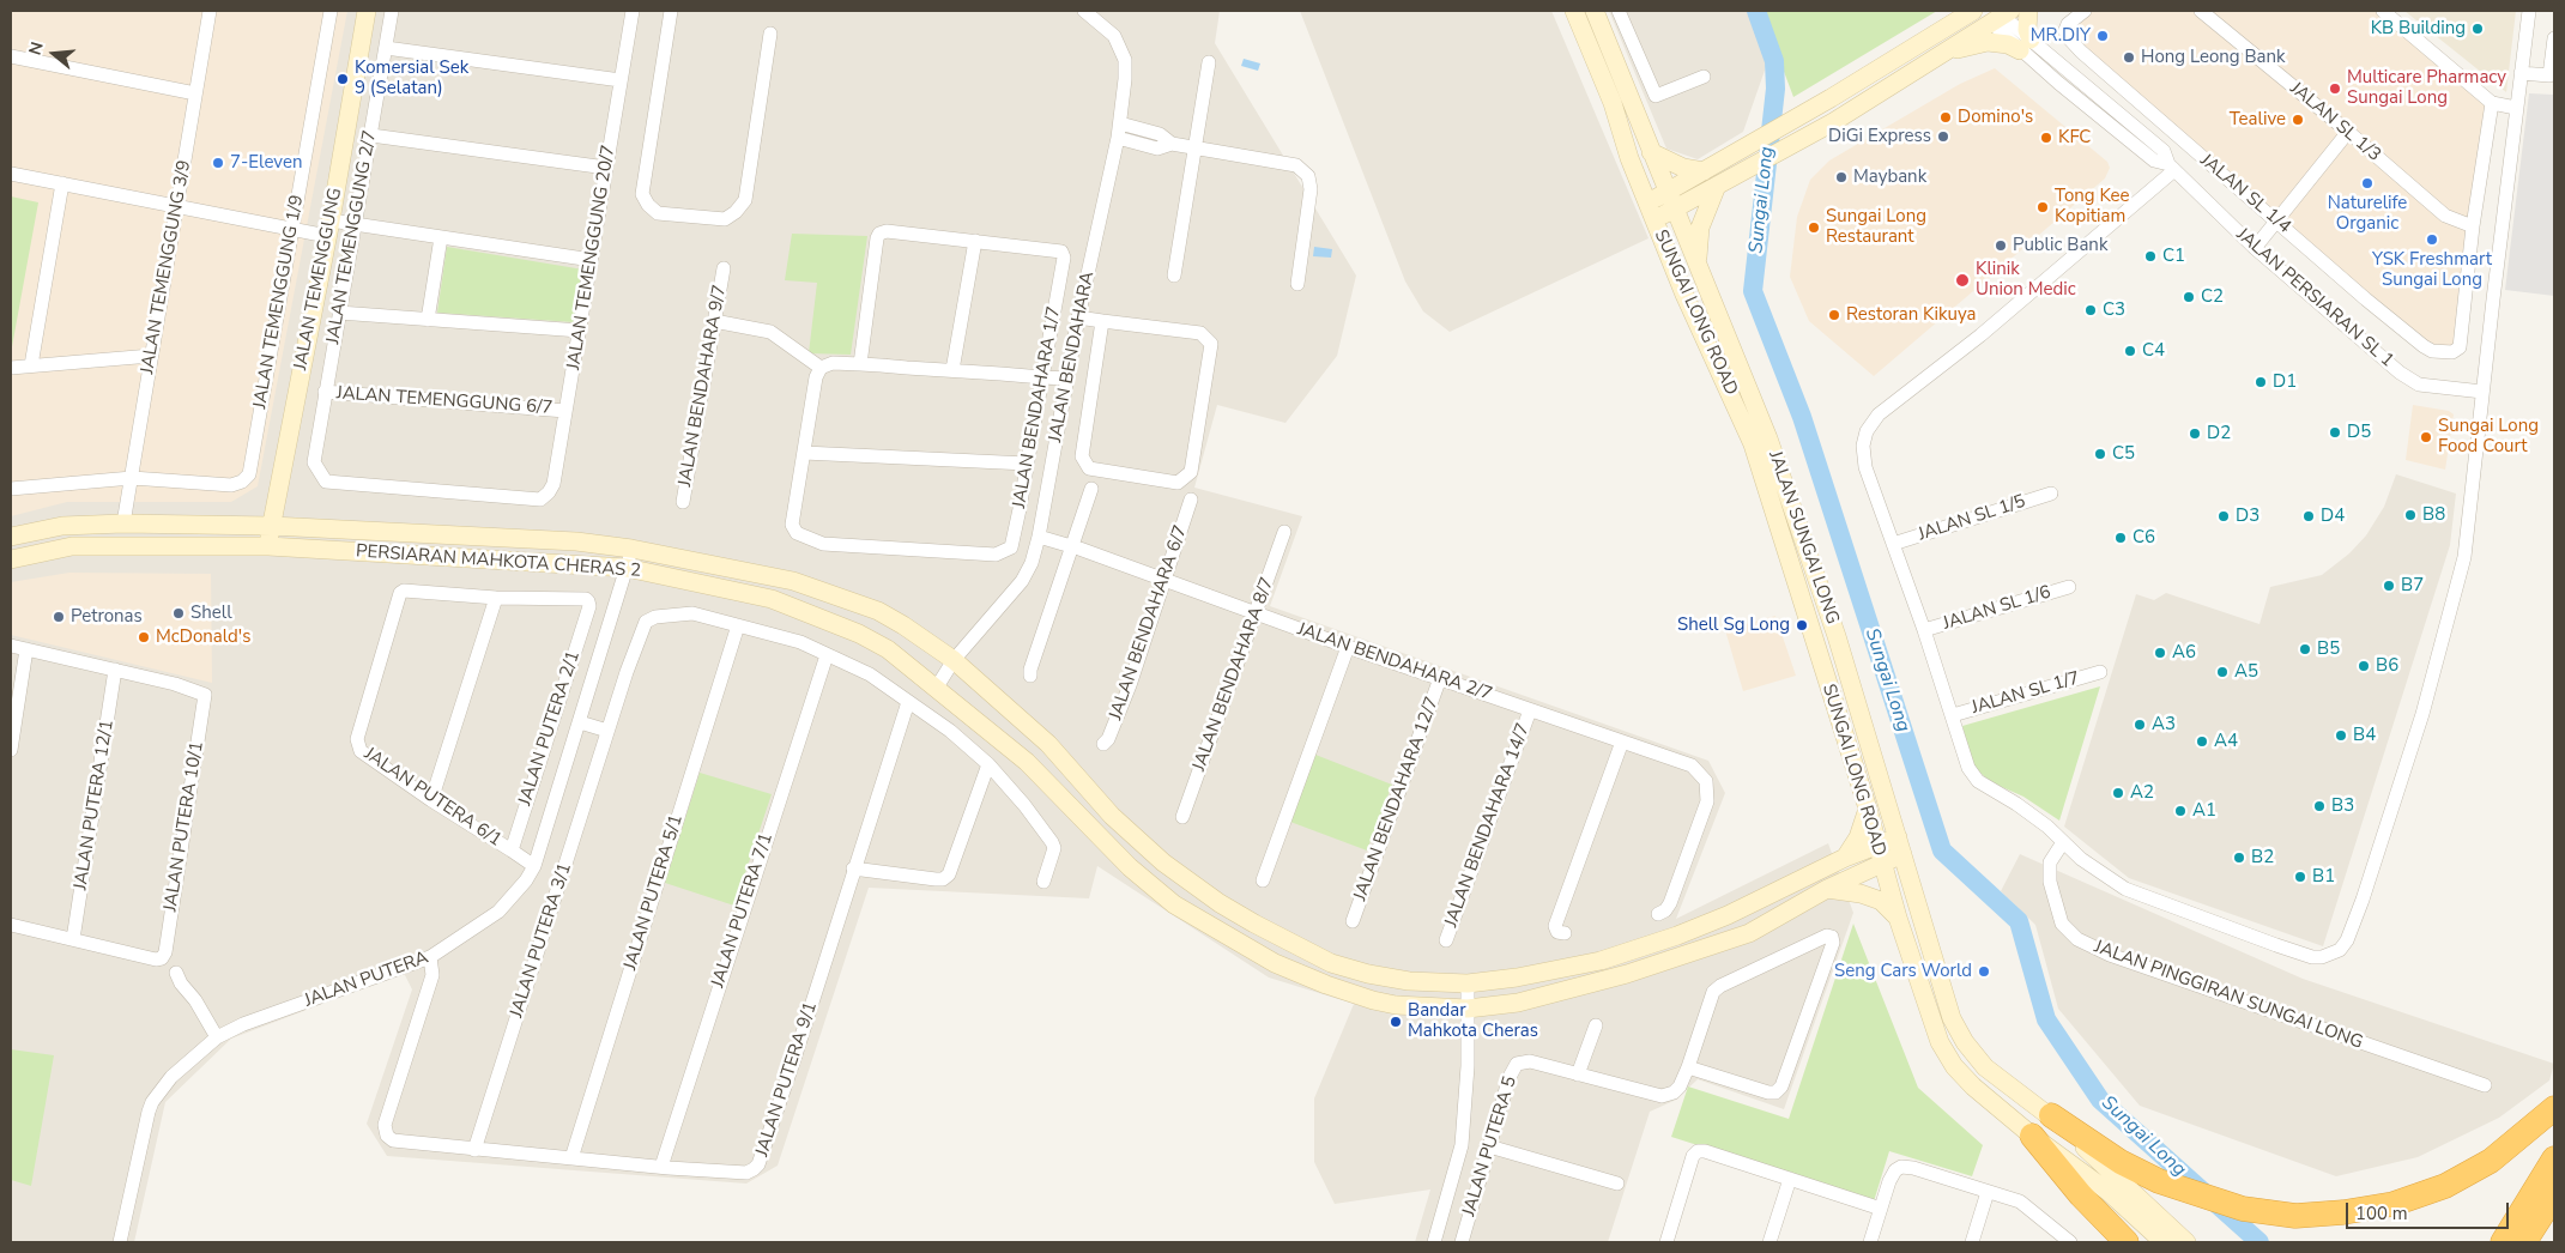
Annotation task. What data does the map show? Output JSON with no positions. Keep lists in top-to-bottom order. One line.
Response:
{"streets":{"street":["JALAN SL 1/3","JALAN SL 1/4","JALAN TEMENGGUNG 2/7","JALAN TEMENGGUNG 20/7","JALAN TEMENGGUNG 3/9","JALAN TEMENGGUNG","JALAN PERSIARAN SL 1","JALAN TEMENGGUNG 1/9","SUNGAI LONG ROAD","JALAN BENDAHARA","JALAN BENDAHARA 9/7","JALAN TEMENGGUNG 6/7","JALAN BENDAHARA 1/7","JALAN SL 1/5","JALAN SUNGAI LONG","PERSIARAN MAHKOTA CHERAS 2","JALAN SL 1/6","JALAN BENDAHARA 6/7","JALAN BENDAHARA 2/7","JALAN BENDAHARA 8/7","JALAN SL 1/7","JALAN PUTERA 2/1","JALAN PUTERA 6/1","JALAN BENDAHARA 12/7","JALAN PUTERA 12/1","JALAN BENDAHARA 14/7","JALAN PUTERA 10/1","JALAN PUTERA 5/1","JALAN PUTERA 7/1","JALAN PUTERA 3/1","JALAN PUTERA","JALAN PINGGIRAN SUNGAI LONG","JALAN PUTERA 9/1","JALAN PUTERA 5"]},"crossings":[["JALAN SL 1/3","JALAN SL 1/4"],["JALAN TEMENGGUNG 2/7","JALAN TEMENGGUNG 20/7"],["JALAN TEMENGGUNG 2/7","JALAN TEMENGGUNG 6/7"],["JALAN TEMENGGUNG 20/7","JALAN TEMENGGUNG 6/7"],["JALAN TEMENGGUNG 3/9","JALAN TEMENGGUNG 1/9"],["JALAN TEMENGGUNG 3/9","PERSIARAN MAHKOTA CHERAS 2"],["JALAN TEMENGGUNG","PERSIARAN MAHKOTA CHERAS 2"],["JALAN PERSIARAN SL 1","SUNGAI LONG ROAD"],["SUNGAI LONG ROAD","JALAN SUNGAI LONG"],["SUNGAI LONG ROAD","PERSIARAN MAHKOTA CHERAS 2"],["JALAN BENDAHARA","PERSIARAN MAHKOTA CHERAS 2"],["JALAN BENDAHARA","JALAN BENDAHARA 2/7"],["JALAN SUNGAI LONG","PERSIARAN MAHKOTA CHERAS 2"],["PERSIARAN MAHKOTA CHERAS 2","JALAN PUTERA"],["JALAN BENDAHARA 6/7","JALAN BENDAHARA 2/7"],["JALAN BENDAHARA 2/7","JALAN BENDAHARA 8/7"],["JALAN BENDAHARA 2/7","JALAN BENDAHARA 12/7"],["JALAN BENDAHARA 2/7","JALAN BENDAHARA 14/7"],["JALAN PUTERA 2/1","JALAN PUTERA 6/1"],["JALAN PUTERA 6/1","JALAN PUTERA"],["JALAN PUTERA 12/1","JALAN PUTERA 10/1"],["JALAN PUTERA 5/1","JALAN PUTERA 3/1"],["JALAN PUTERA 5/1","JALAN PUTERA 9/1"],["JALAN PUTERA 7/1","JALAN PUTERA 3/1"],["JALAN PUTERA 7/1","JALAN PUTERA 9/1"],["JALAN PUTERA 3/1","JALAN PUTERA 9/1"],["JALAN PUTERA","JALAN PUTERA 9/1"]],"water":["Sungai Long"],"places":["KB Building","MR.DIY","Hong Leong Bank","Komersial Sek 9 (Selatan)","Multicare Pharmacy Sungai Long","Domino's","Tealive","DiGi Express","KFC","7-Eleven","Maybank","Naturelife Organic","Tong Kee Kopitiam","Sungai Long Restaurant","YSK Freshmart Sungai Long","Public Bank","C1","Klinik Union Medic","C2","C3","Restoran Kikuya","C4","D1","D5","D2","Sungai Long Food Court","C5","B8","D3","D4","C6","B7","Shell","Petronas","Shell Sg Long","McDonald's","B5","A6","B6","A5","A3","B4","A4","A2","B3","A1","B2","B1","Seng Cars World","Bandar Mahkota Cheras"],"scale_bar":"100 m","north":"left"}
